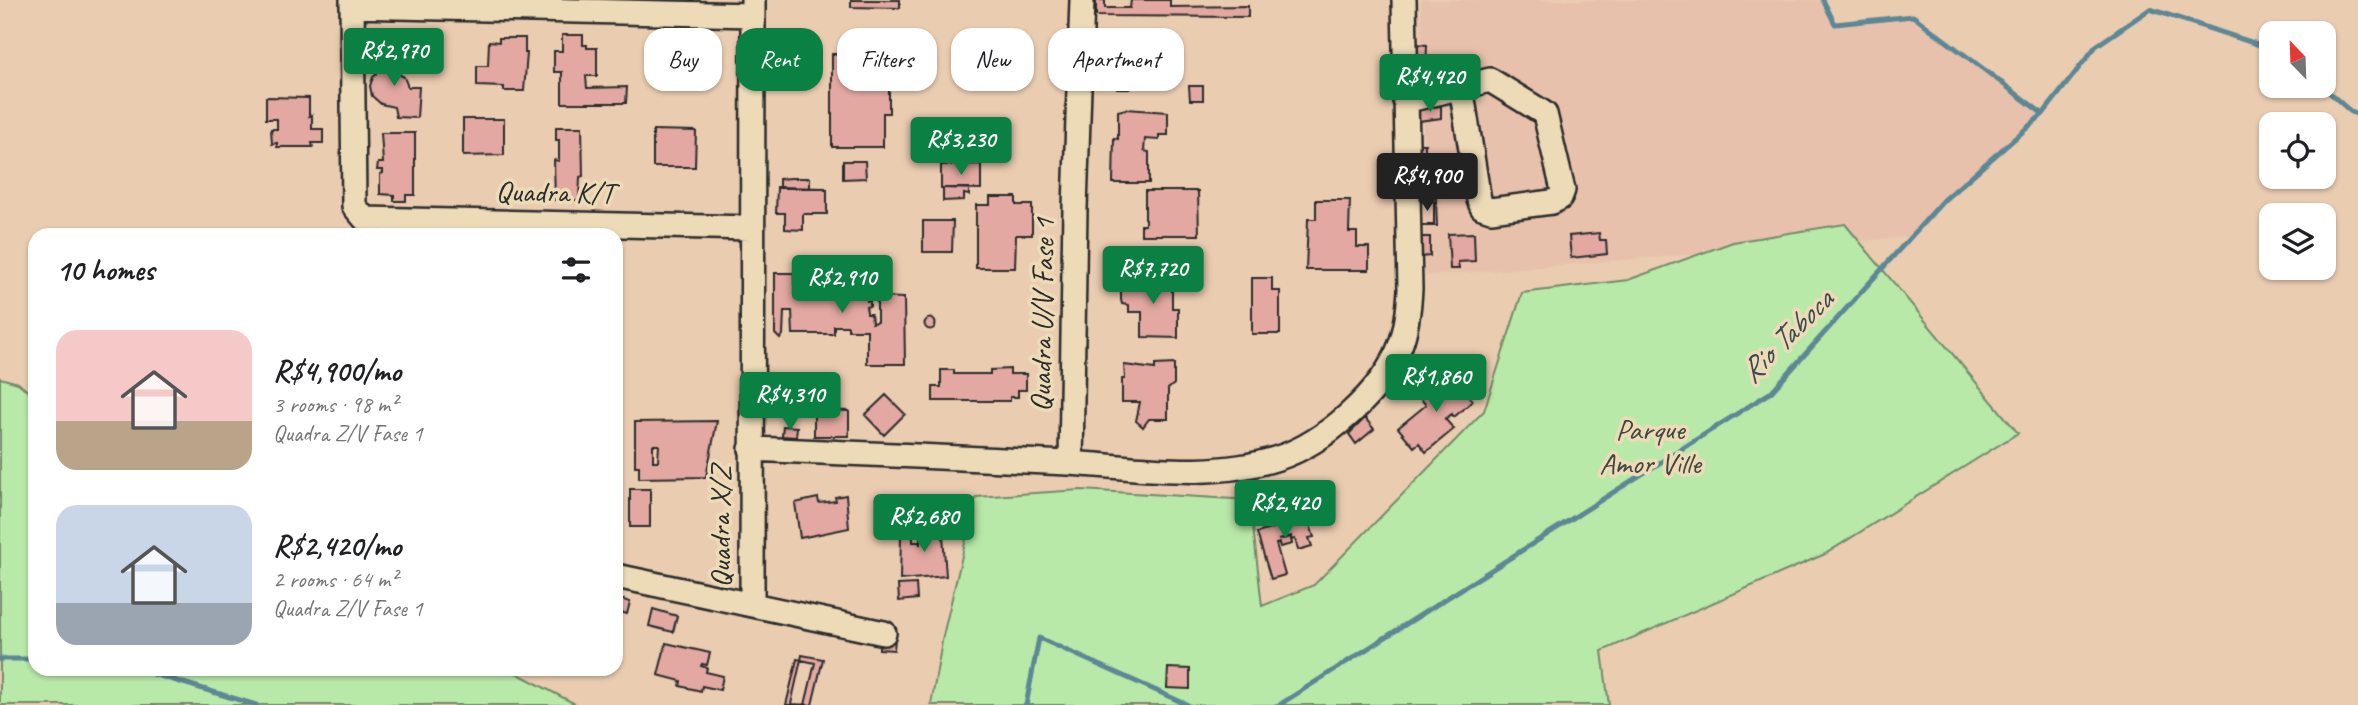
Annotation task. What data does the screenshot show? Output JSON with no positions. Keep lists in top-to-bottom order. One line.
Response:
{"streets":{"street":["Quadra K/T","Quadra U/V Fase 1","Quadra X/Z"]},"crossings":[["Quadra K/T","Quadra X/Z"]],"water":["Rio Taboca"],"parks":["Parque Amor Ville"],"north":"top left","page":{"price":["R$2,970","R$4,420","R$3,230","R$4,900","R$7,720","R$2,910","R$1,860","R$4,310","R$2,420","R$2,680"],"chip":["Buy","Rent","Filters","New","Apartment"],"heading":"10 homes","list":[{"name":"R$4,900/mo","note":"3 rooms · 98 m² · Quadra Z/V Fase 1"},{"name":"R$2,420/mo","note":"2 rooms · 64 m² · Quadra Z/V Fase 1"}]}}
